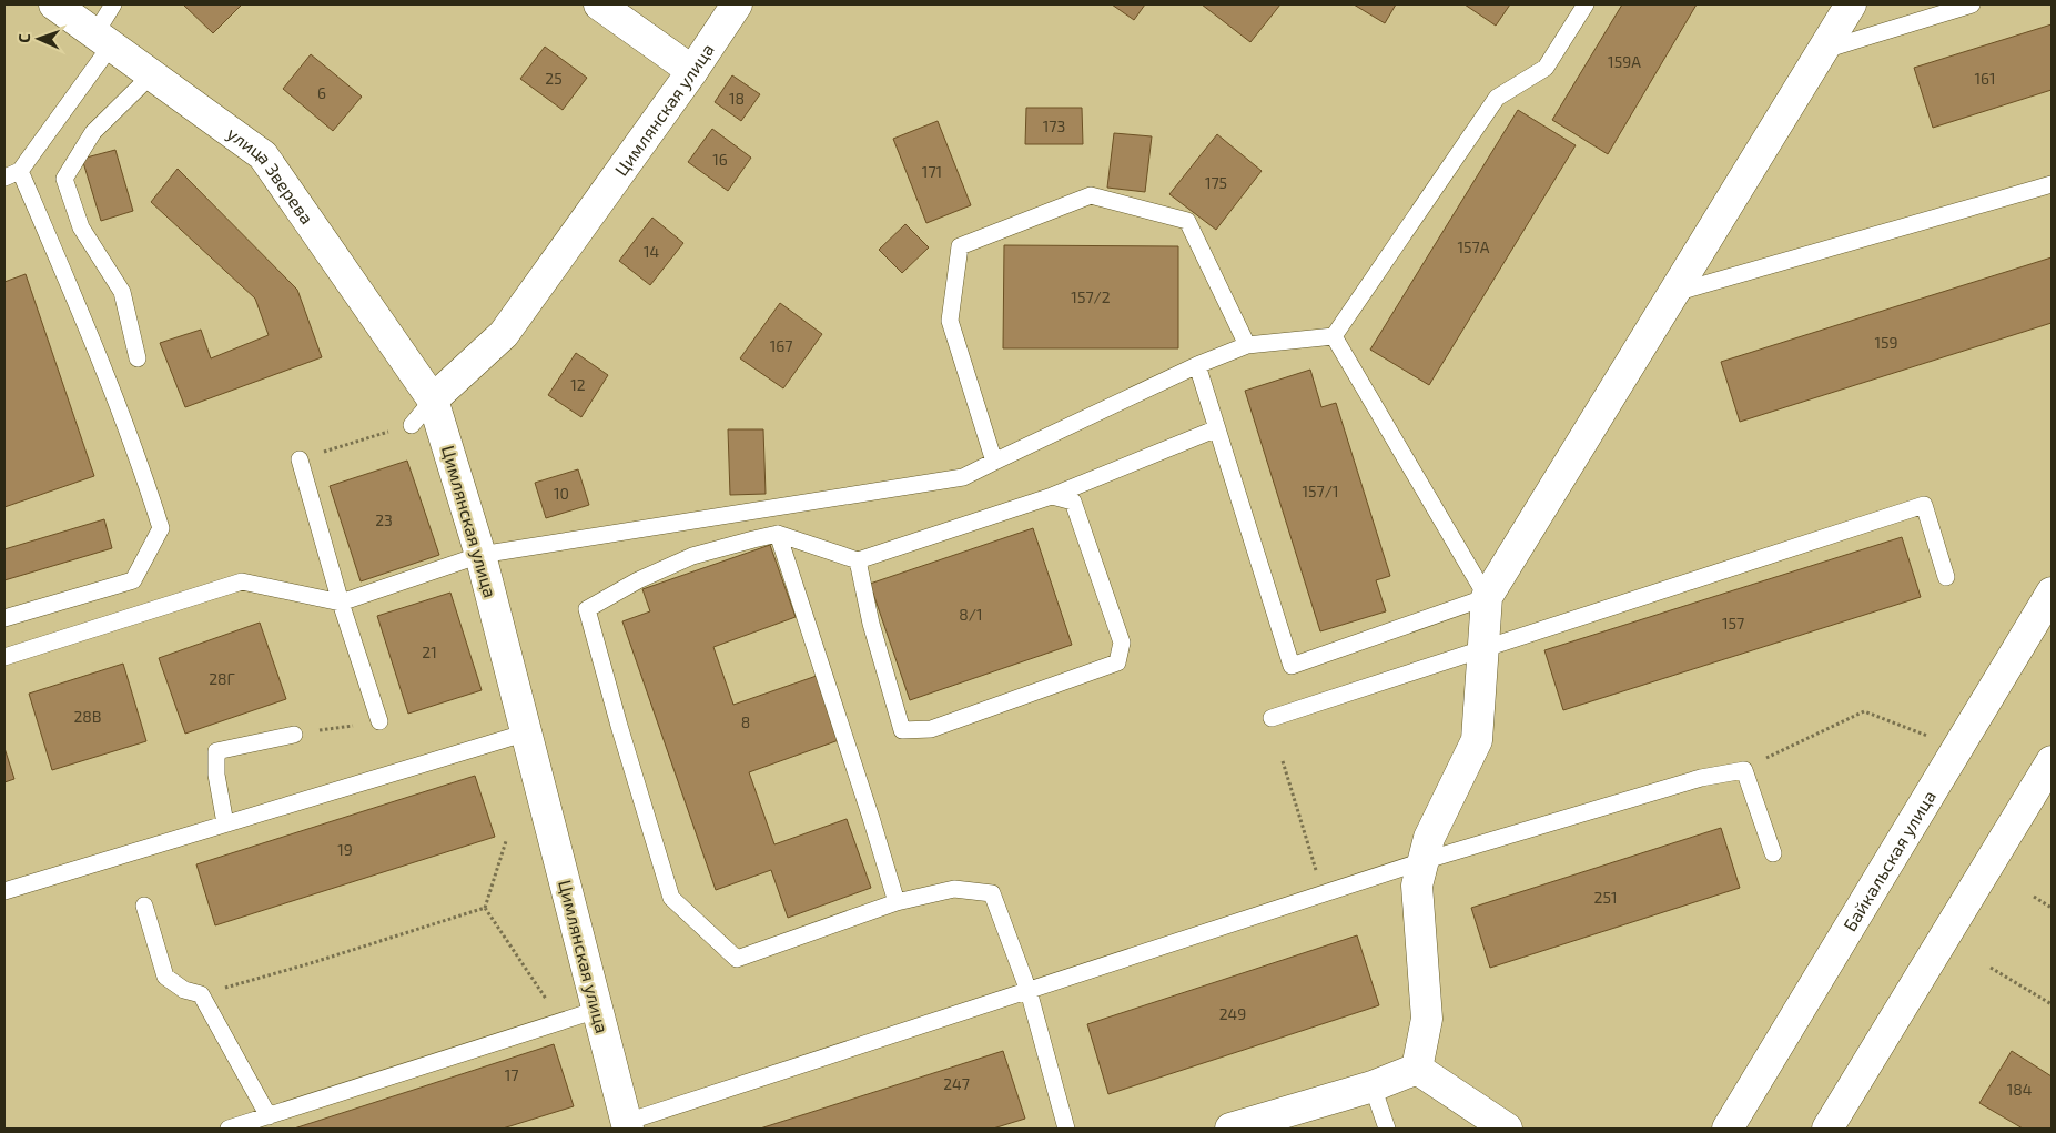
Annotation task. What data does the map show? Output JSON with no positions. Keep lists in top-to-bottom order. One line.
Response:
{"streets":{"street":["Цимлянская улица","улица Зверева","Байкальская улица"]},"crossings":[["Цимлянская улица","улица Зверева"]],"house_numbers":["159А","25","161","6","18","173","16","171","175","157А","14","157/2","159","167","12","157/1","10","23","8/1","157","21","28Г","28В","8","19","251","249","17","247","184"],"north":"left"}
